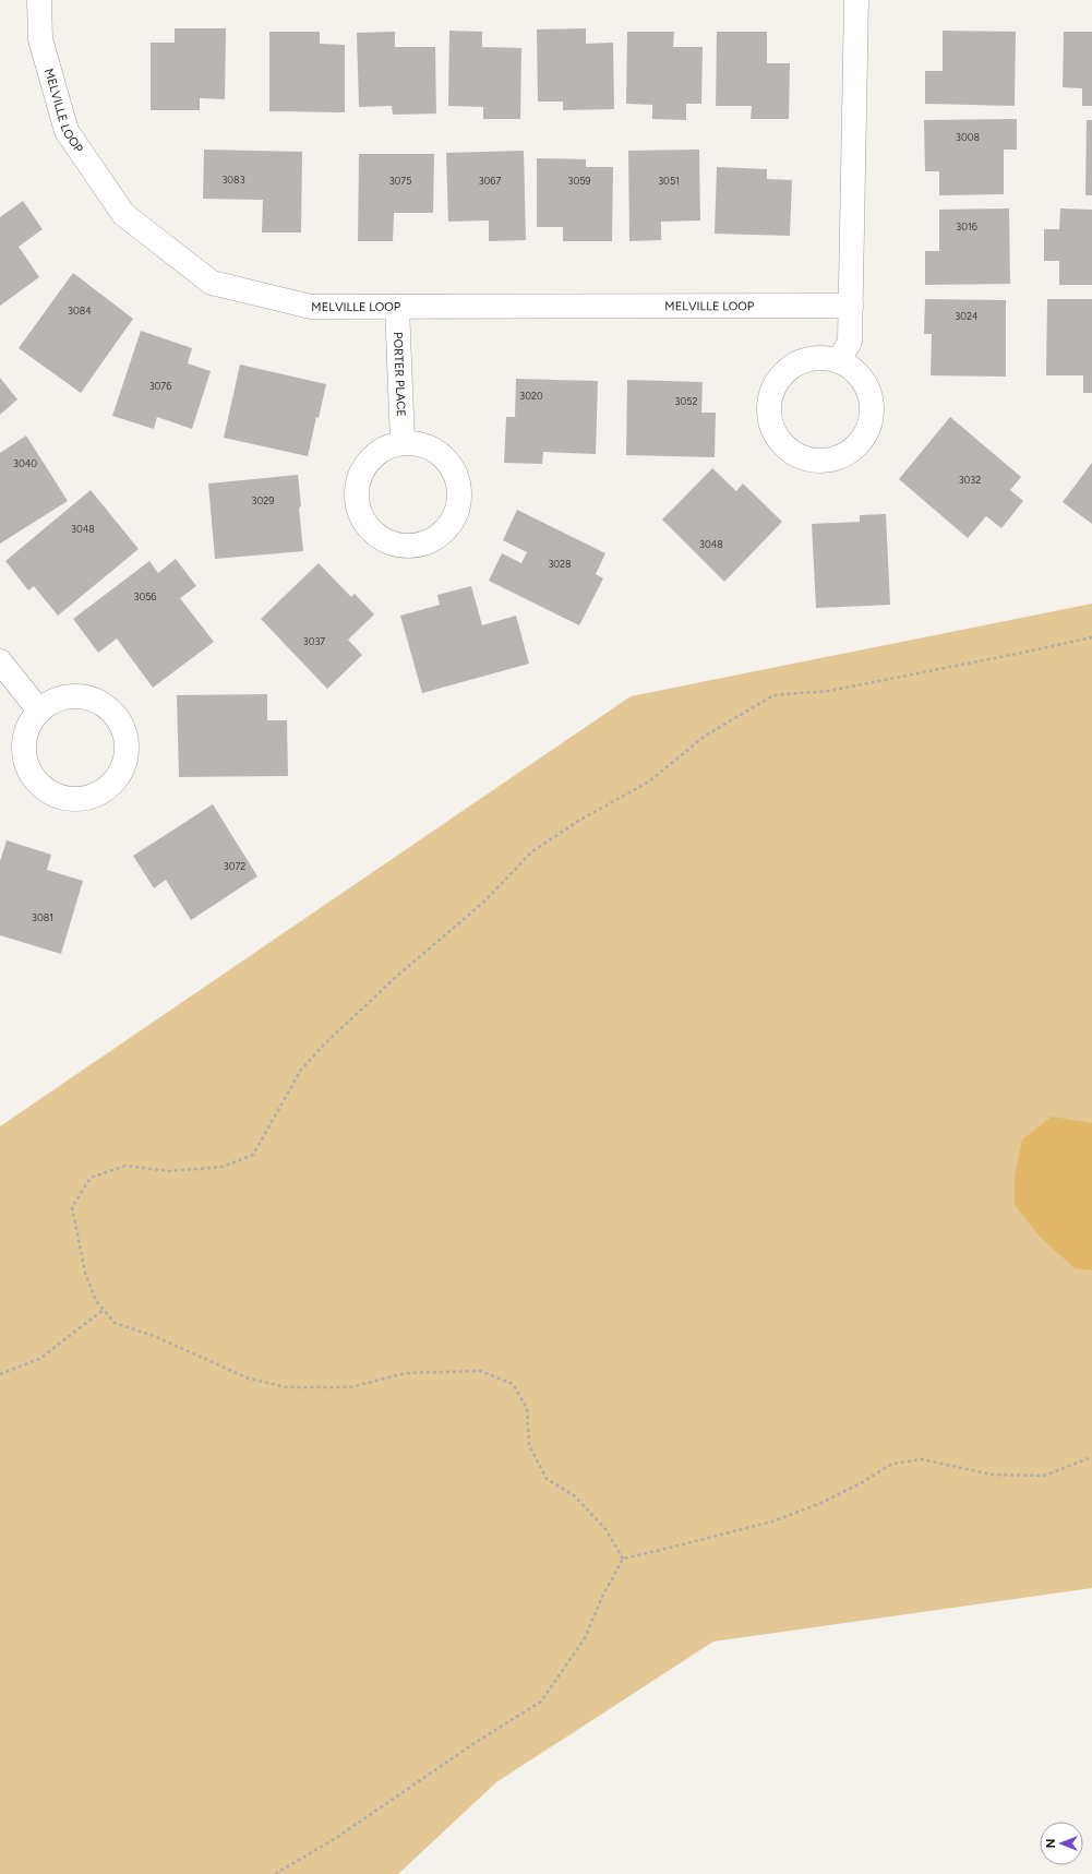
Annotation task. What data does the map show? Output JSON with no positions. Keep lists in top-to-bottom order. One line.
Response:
{"streets":{"street":["MELVILLE LOOP","PORTER PLACE"]},"crossings":[["MELVILLE LOOP","PORTER PLACE"]],"house_numbers":["3008","3083","3075","3067","3059","3051","3016","3084","3024","3076","3020","3052","3040","3032","3029","3048","3048","3028","3056","3037","3072","3081"],"north":"left"}
